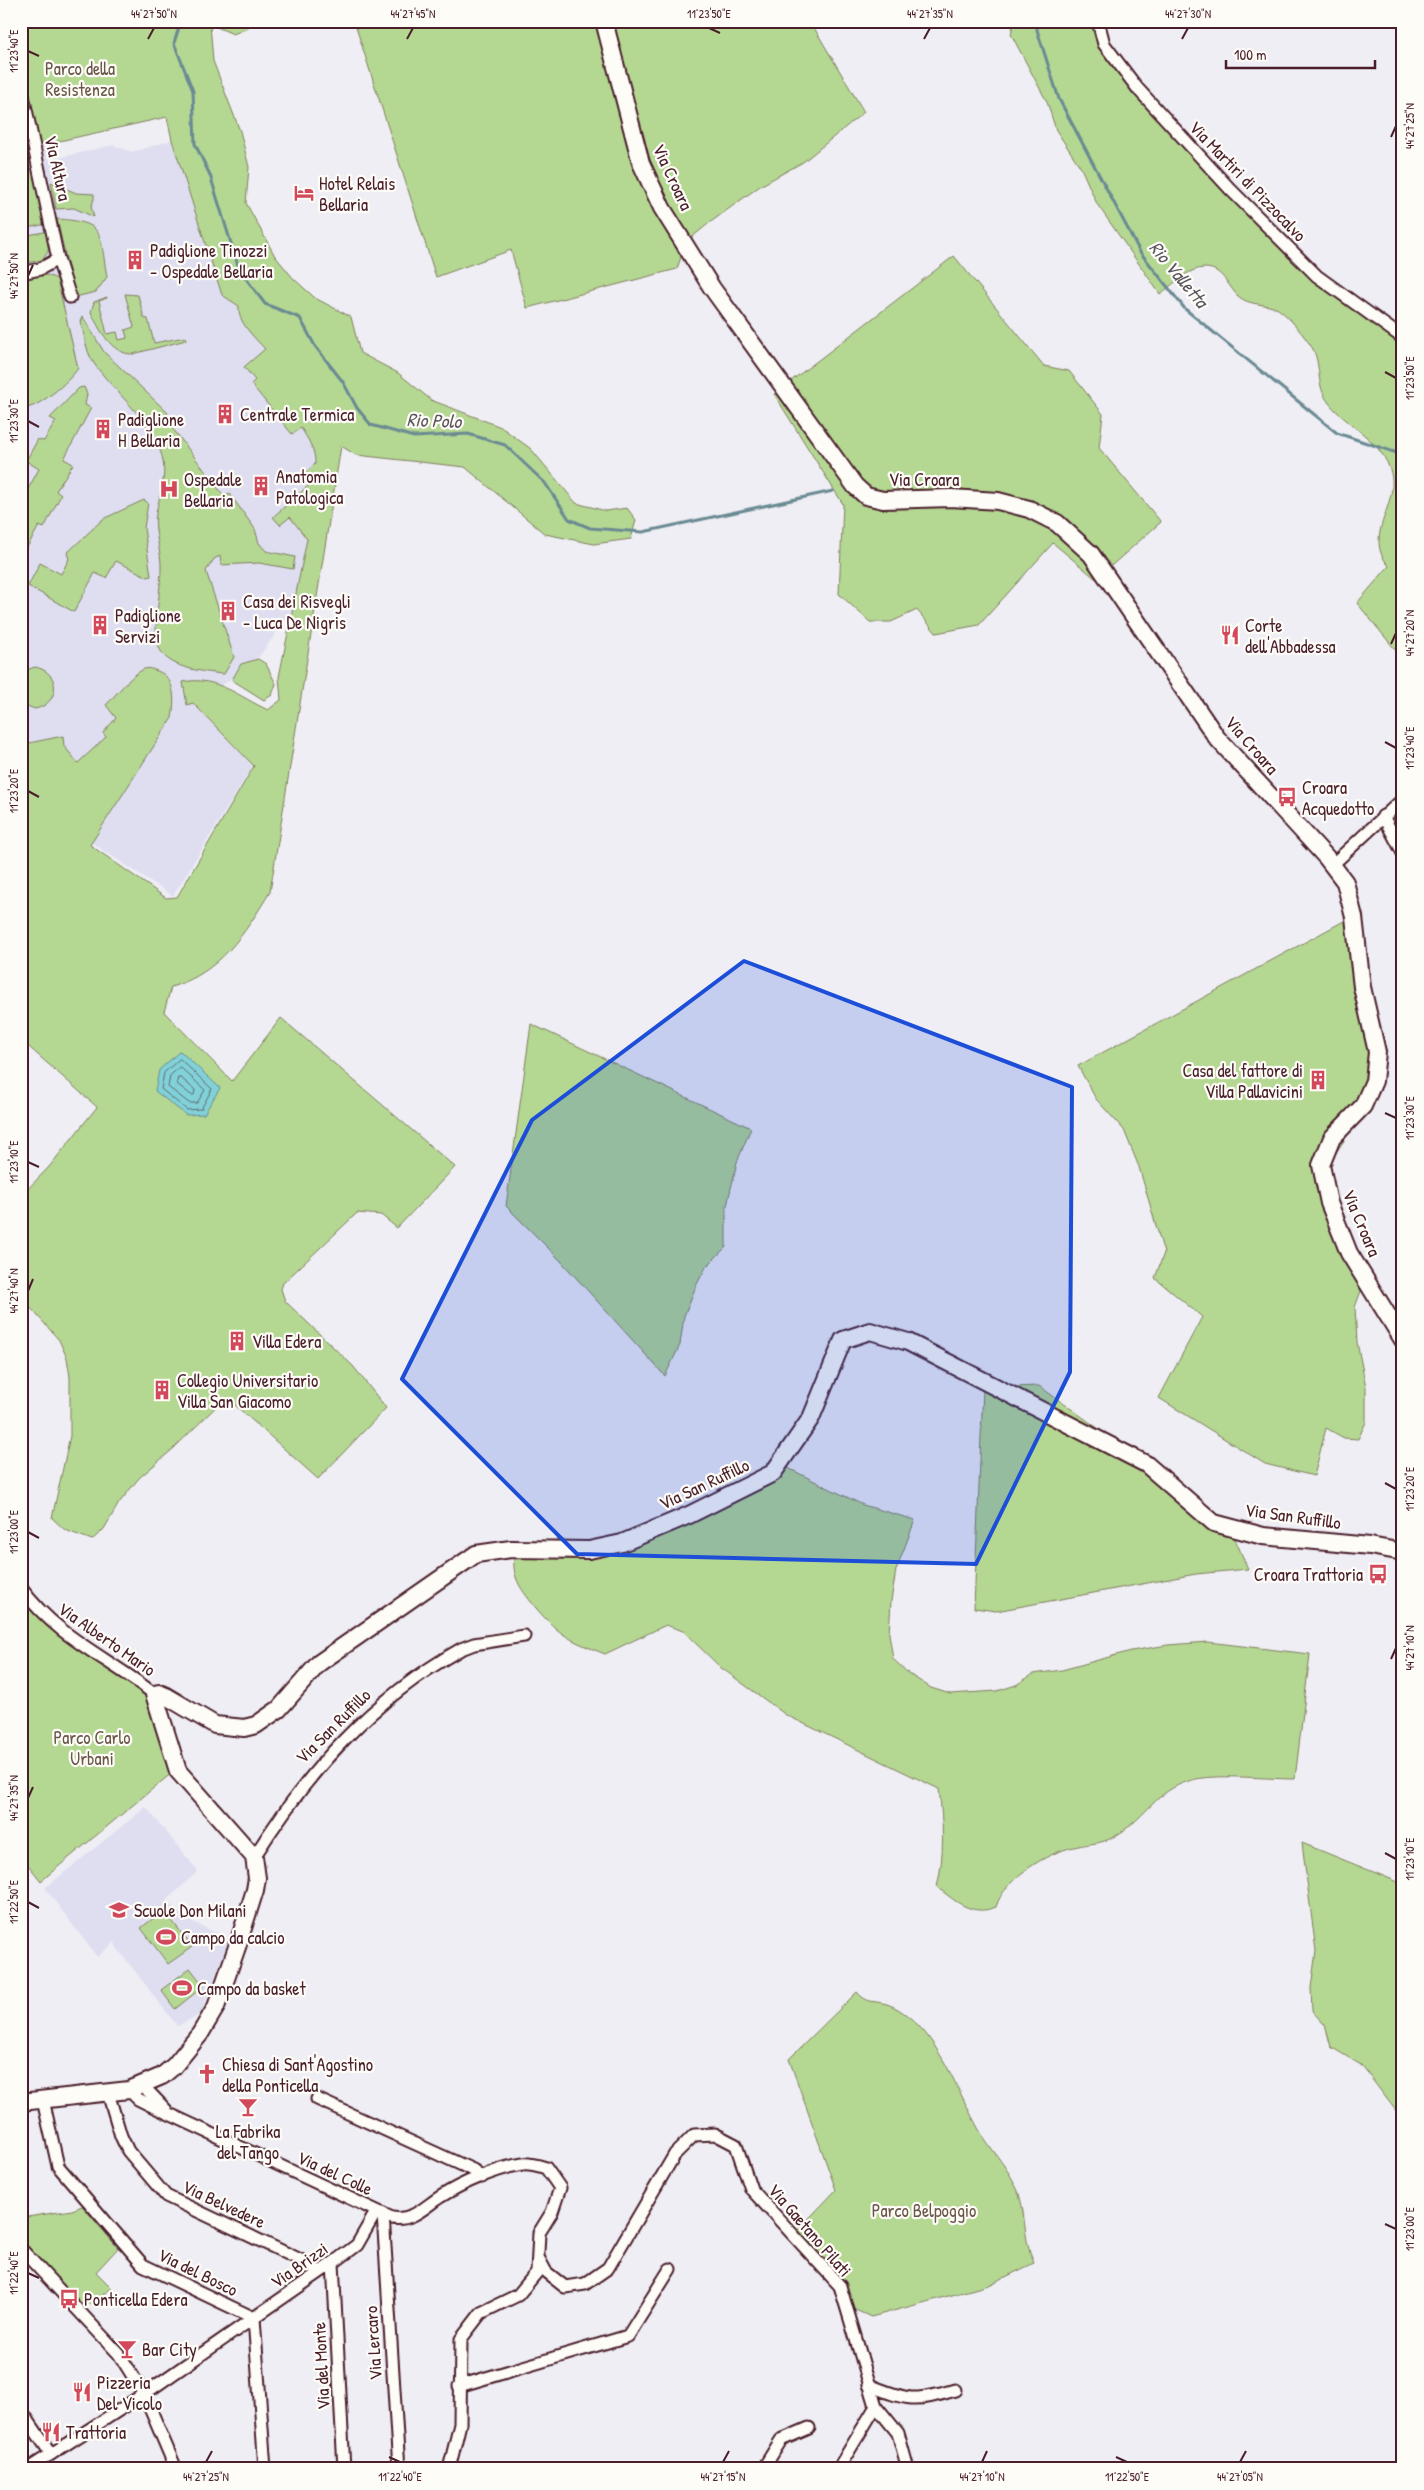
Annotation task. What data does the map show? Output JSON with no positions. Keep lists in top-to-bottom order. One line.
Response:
{"streets":{"street":["Via Altura","Via Croara","Via Martiri di Pizzocalvo","Via San Ruffillo","Via Alberto Mario","Via del Colle","Via Belvedere","Via Gaetano Pilati","Via Brizzi","Via del Bosco","Via Lercaro","Via del Monte"]},"crossings":[["Via San Ruffillo","Via Alberto Mario"],["Via del Colle","Via Gaetano Pilati"],["Via del Colle","Via Brizzi"],["Via del Colle","Via Lercaro"],["Via Belvedere","Via Brizzi"],["Via Brizzi","Via del Bosco"],["Via Brizzi","Via Lercaro"],["Via Brizzi","Via del Monte"]],"water":["Rio Valletta","Rio Polo"],"parks":["Parco della Resistenza","Parco Carlo Urbani","Parco Belpoggio"],"places":{"hotel":["Hotel Relais Bellaria"],"building":["Padiglione Tinozzi - Ospedale Bellaria","Centrale Termica","Padiglione H Bellaria","Anatomia Patologica","Casa dei Risvegli - Luca De Nigris","Padiglione Servizi","Casa del fattore di Villa Pallavicini","Villa Edera","Collegio Universitario Villa San Giacomo"],"hospital":["Ospedale Bellaria"],"restaurant":["Corte dell'Abbadessa","Pizzeria Del Vicolo","Trattoria"],"bus stop":["Croara Acquedotto","Croara Trattoria","Ponticella Edera"],"school or university":["Scuole Don Milani"],"sports":["Campo da calcio","Campo da basket"],"church":["Chiesa di Sant'Agostino della Ponticella"],"bar":["La Fabrika del Tango","Bar City"]},"scale_bar":"100 m","coordinates":["44°27'50\"N","44°27'45\"N","11°23'50\"E","44°27'35\"N","44°27'30\"N","11°23'40\"E","44°27'25\"N","11°23'30\"E","44°27'20\"N","11°23'20\"E","11°23'10\"E","44°27'40\"N","11°23'00\"E","44°27'10\"N","11°22'50\"E","11°22'40\"E","44°27'15\"N","44°27'05\"N"]}
